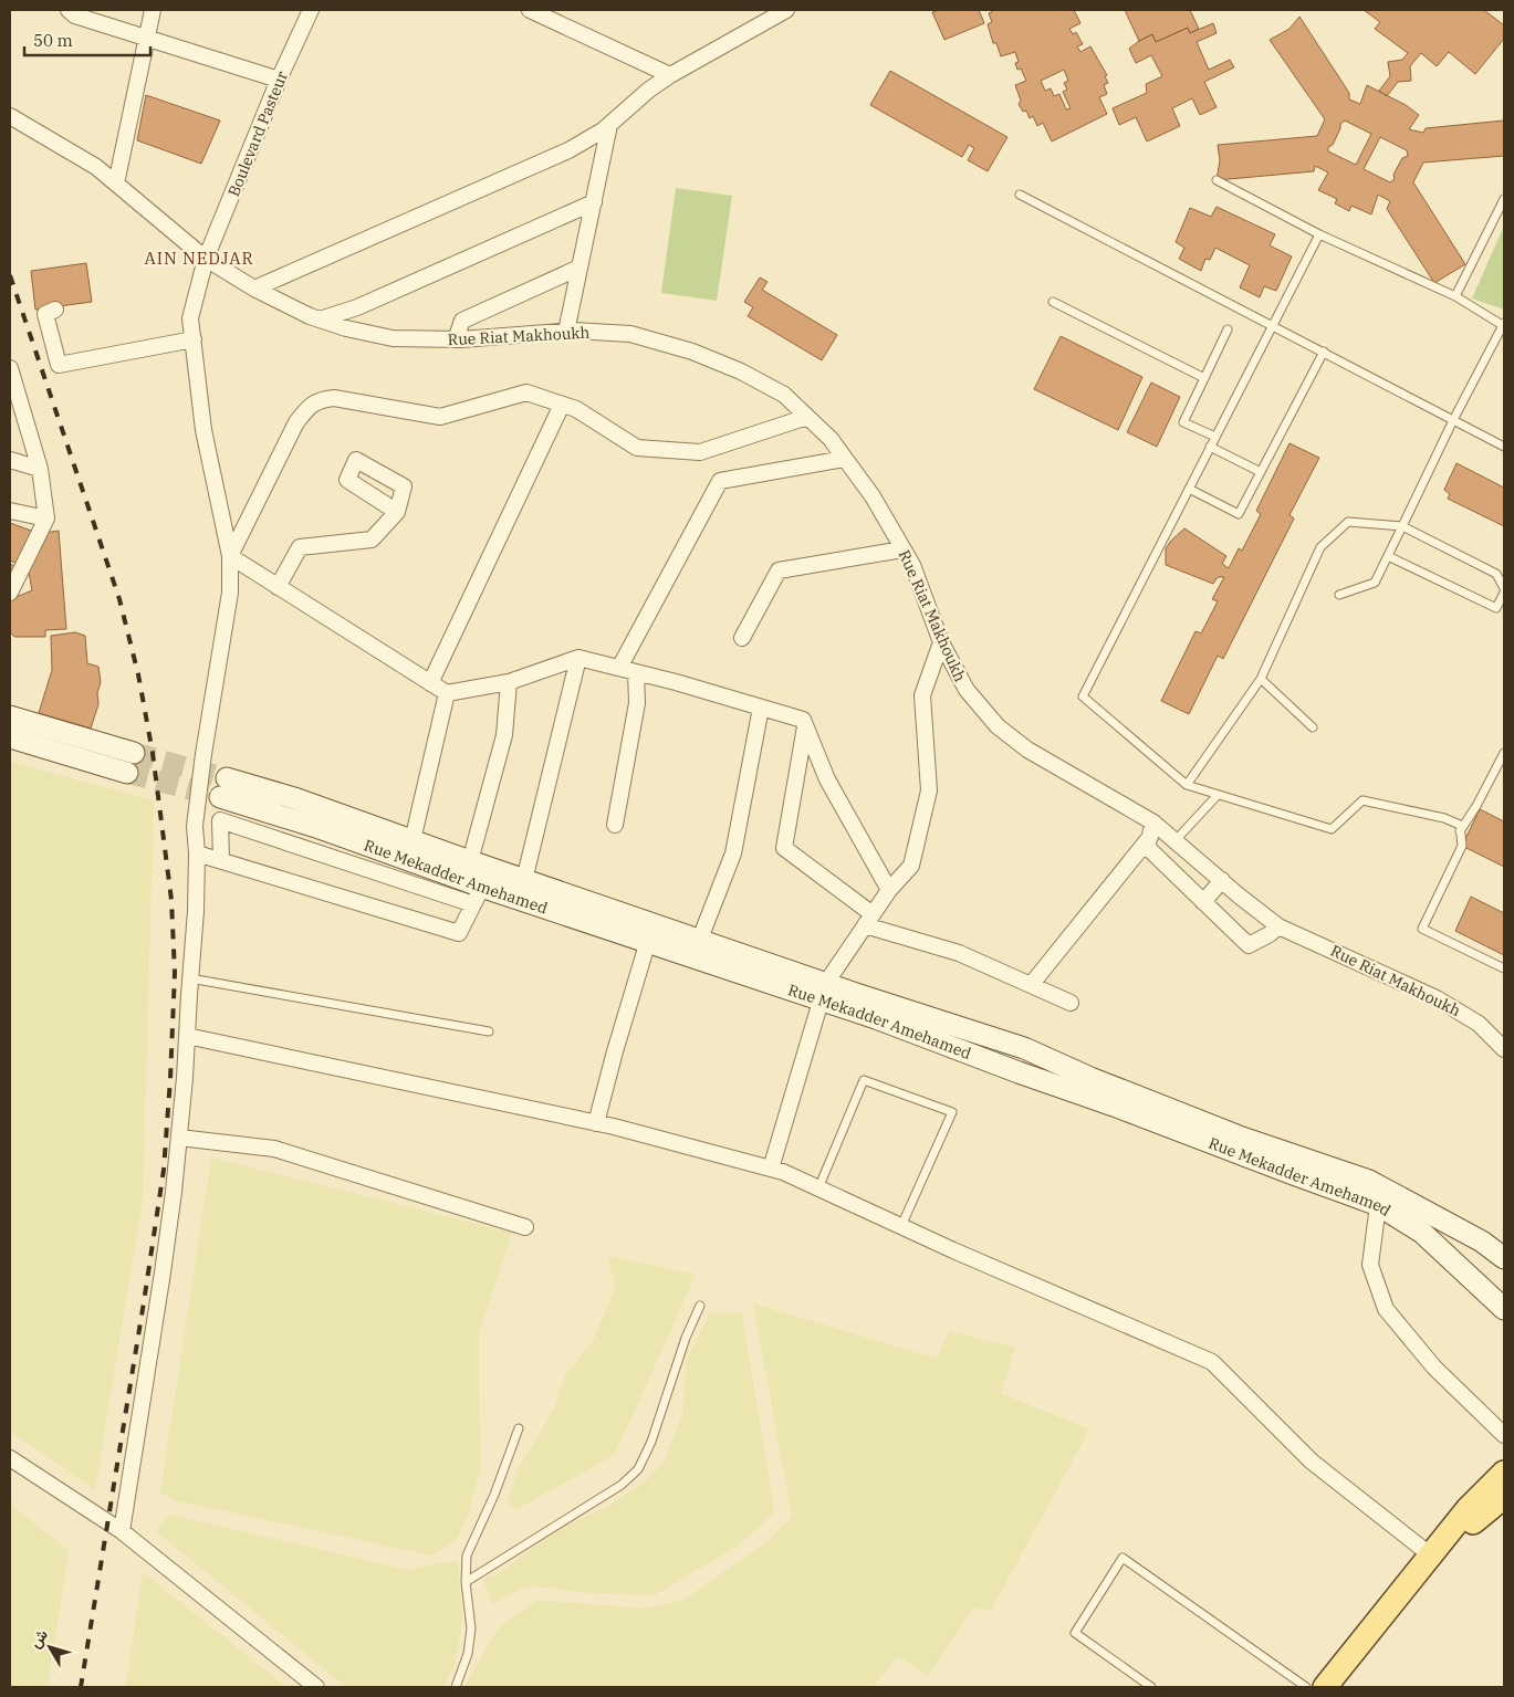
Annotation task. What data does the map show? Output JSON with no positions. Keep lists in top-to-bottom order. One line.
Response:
{"streets":{"main road":["Rue Mekadder Amehamed"],"street":["Boulevard Pasteur","Rue Riat Makhoukh"]},"crossings":[["Boulevard Pasteur","Rue Riat Makhoukh"]],"districts":["AIN NEDJAR"],"scale_bar":"50 m","north":"top left"}
